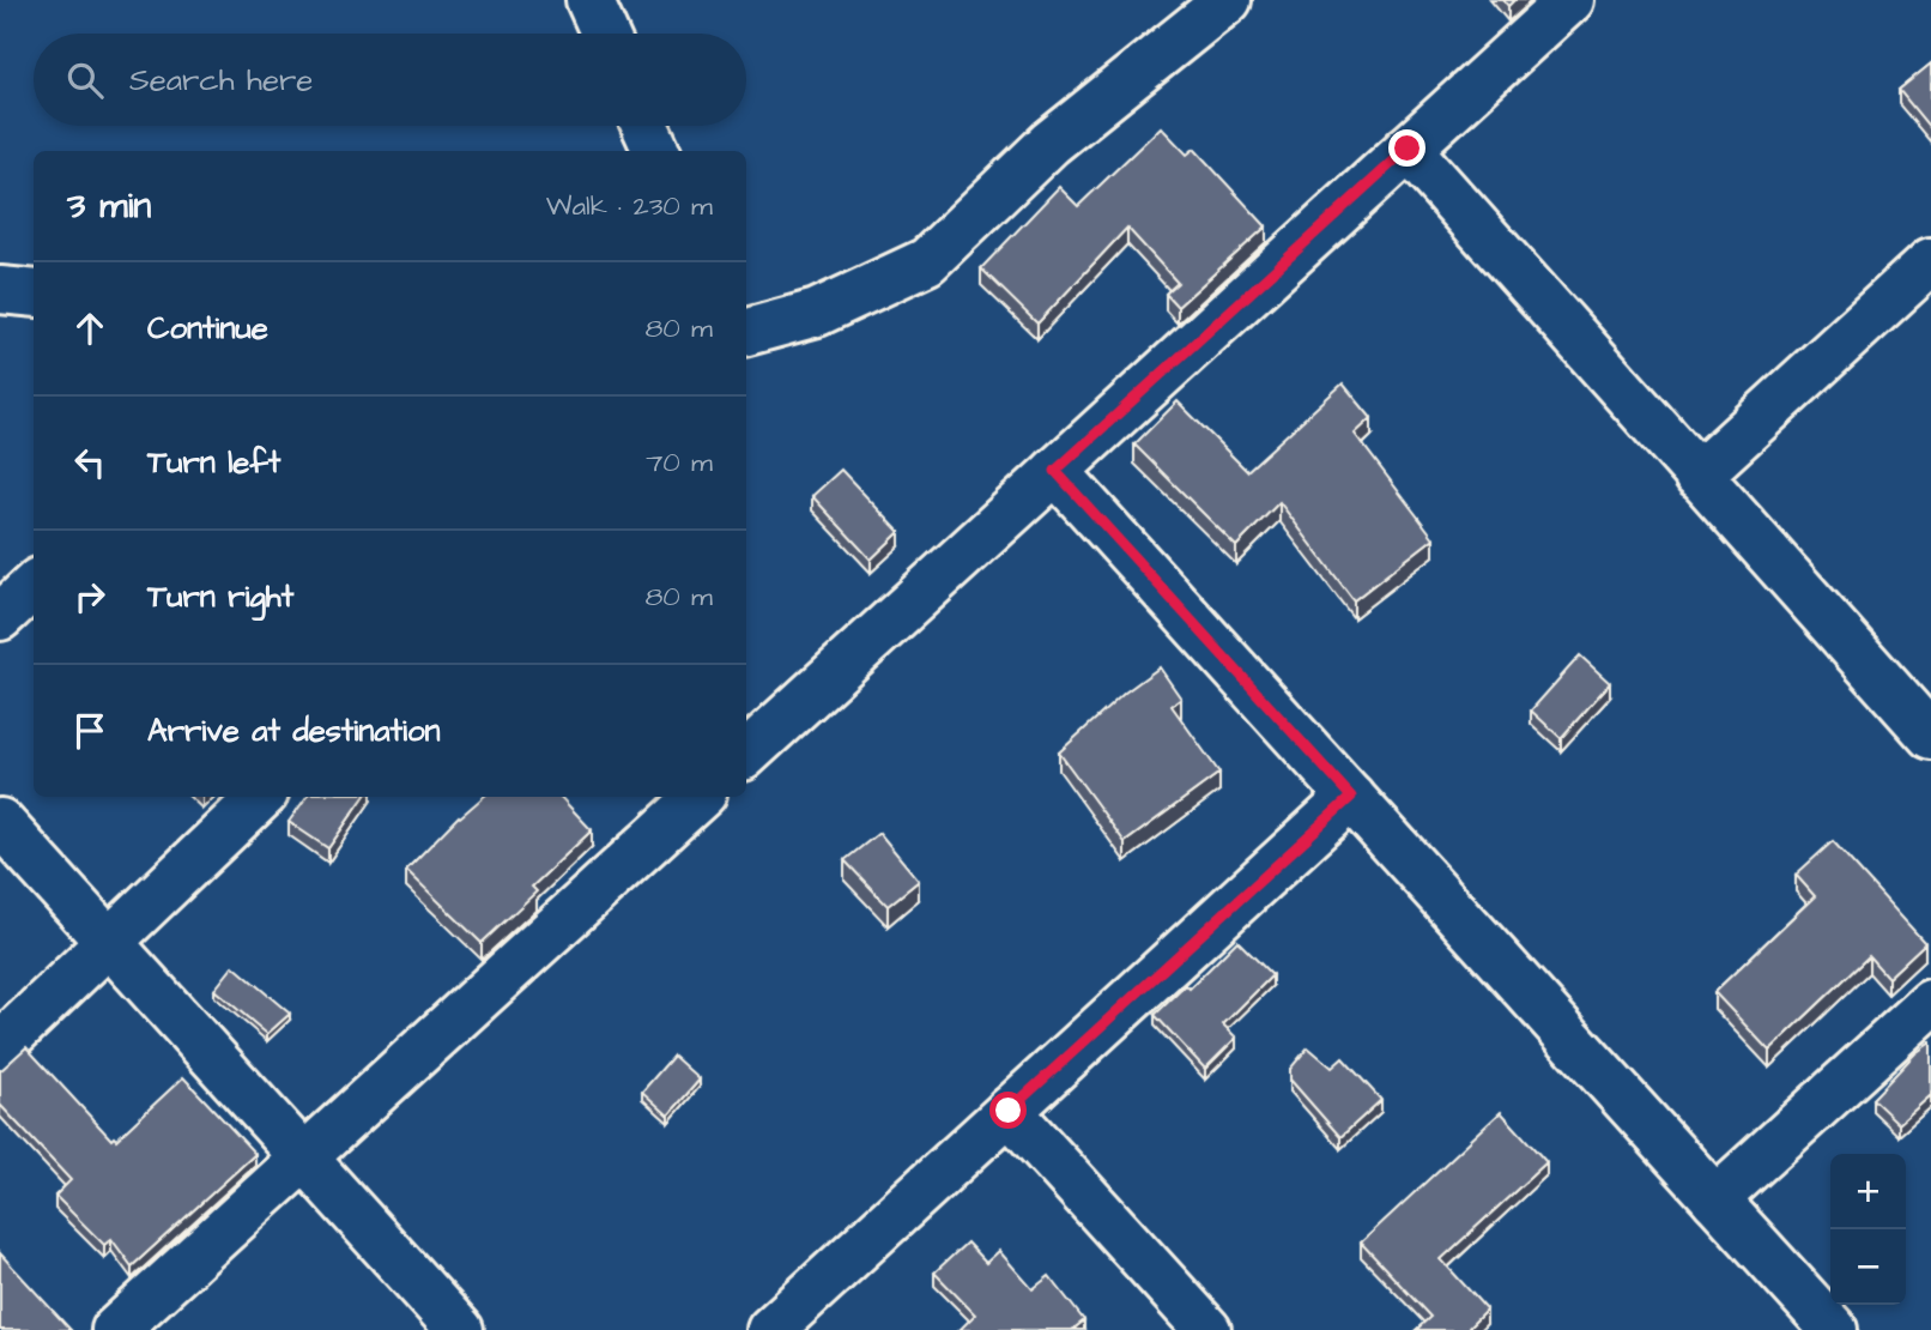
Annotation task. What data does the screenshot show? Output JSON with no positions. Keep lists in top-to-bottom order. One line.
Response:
{"page":{"search":"Search here","heading":["3 min","Walk · 230 m"],"list":[["Continue","80 m"],["Turn left","70 m"],["Turn right","80 m"],"Arrive at destination"],"map_buttons":["+","−"]}}
